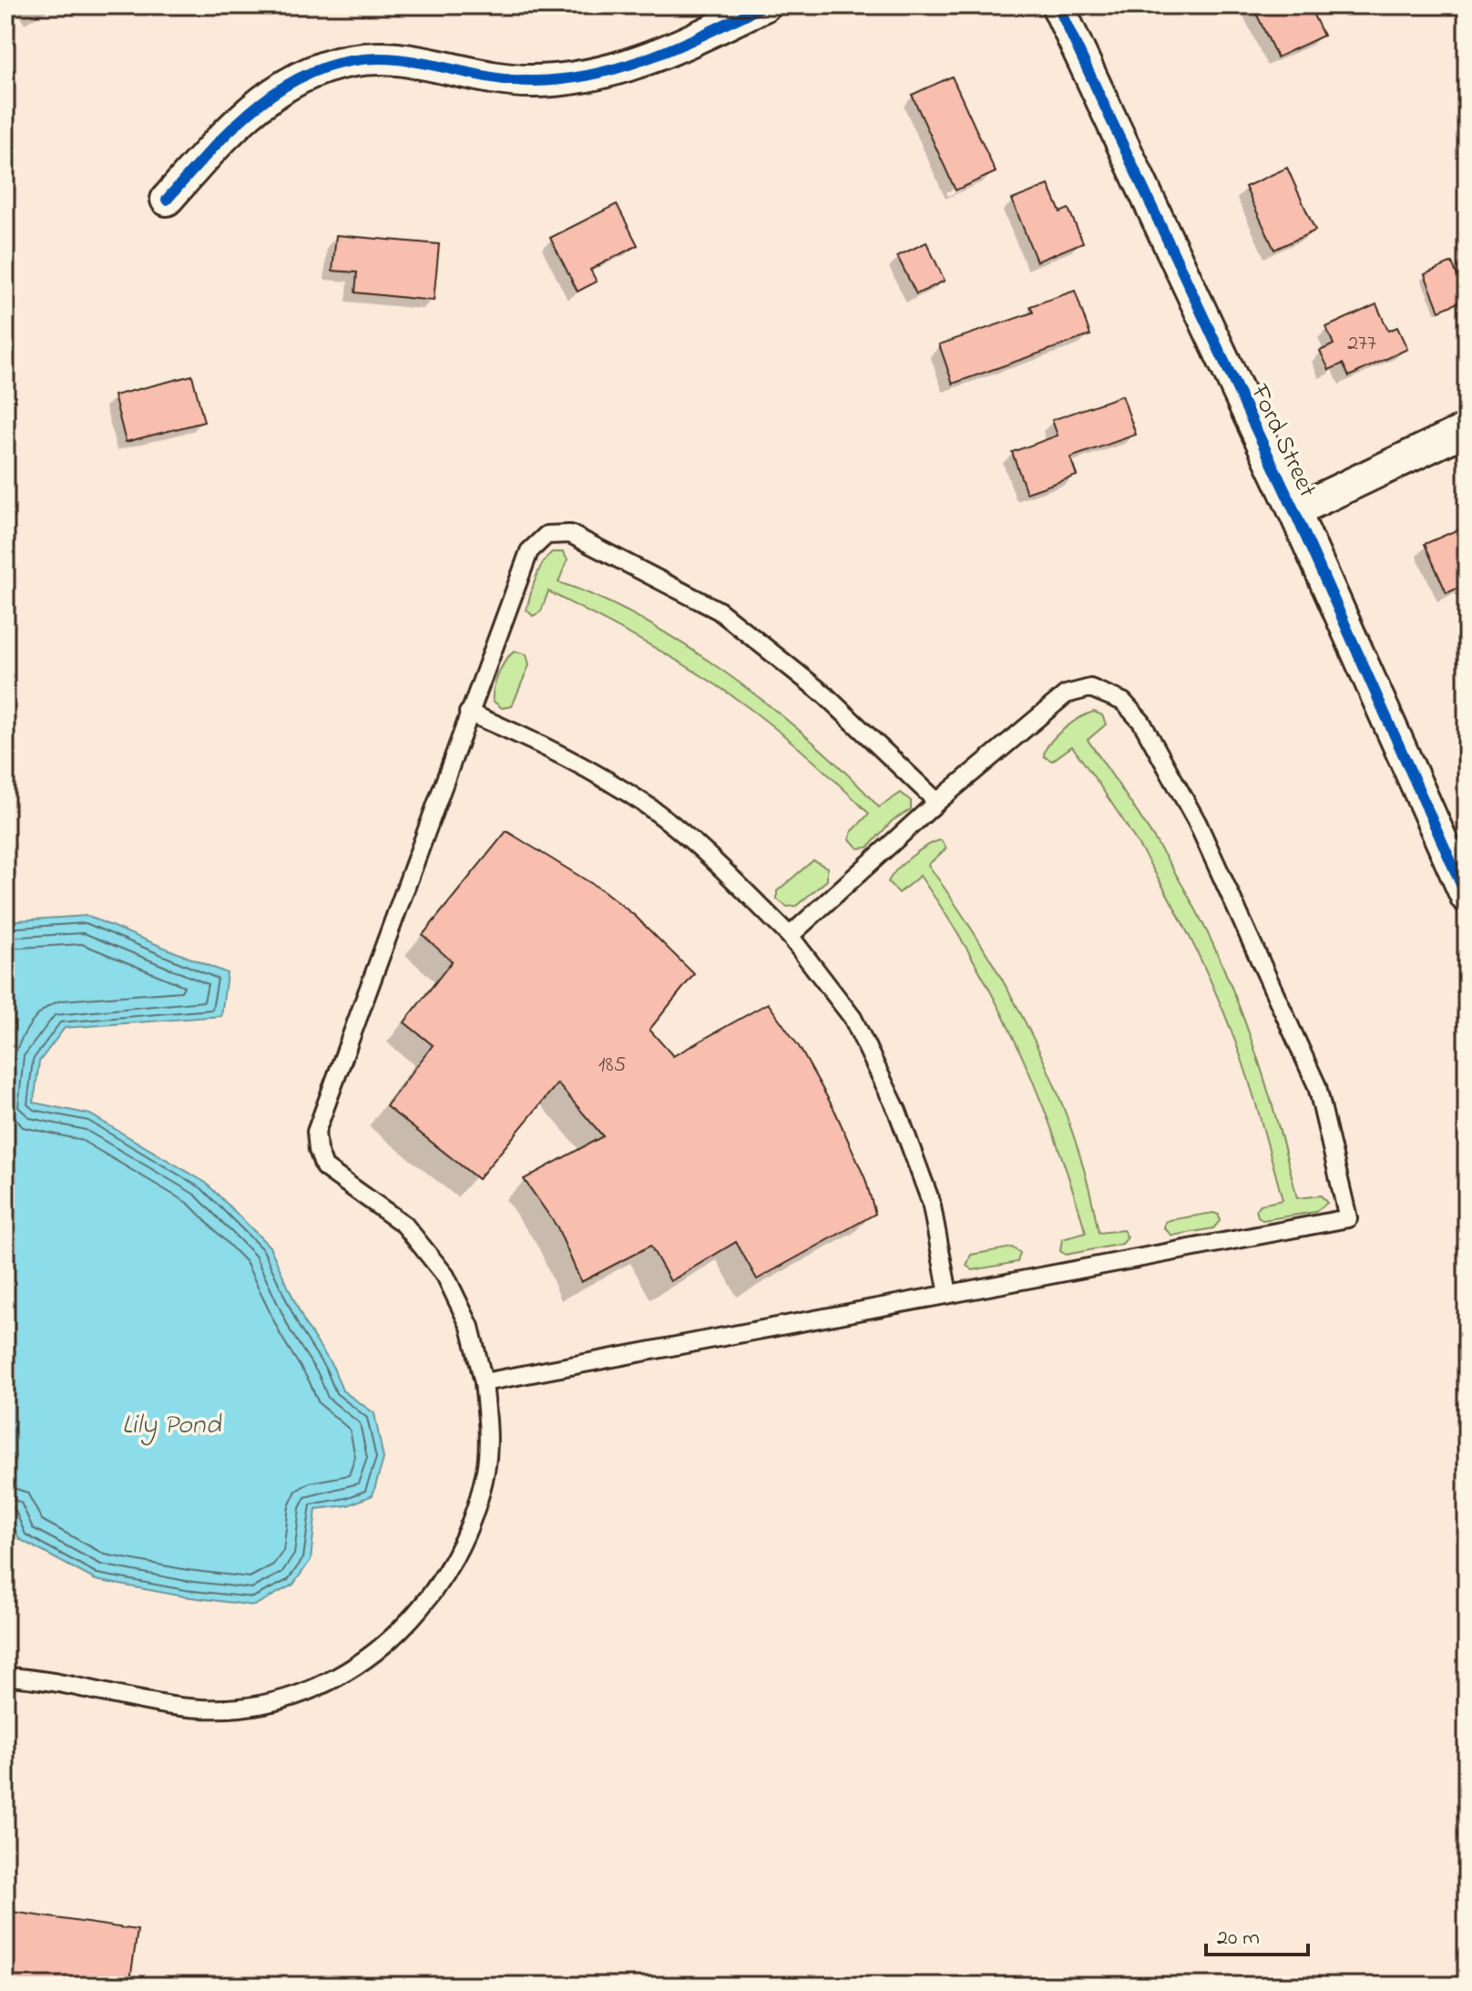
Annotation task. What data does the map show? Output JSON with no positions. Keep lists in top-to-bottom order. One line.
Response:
{"streets":{"street":["Ford Street"]},"water":["Lily Pond"],"house_numbers":["277","185"],"scale_bar":"20 m"}
